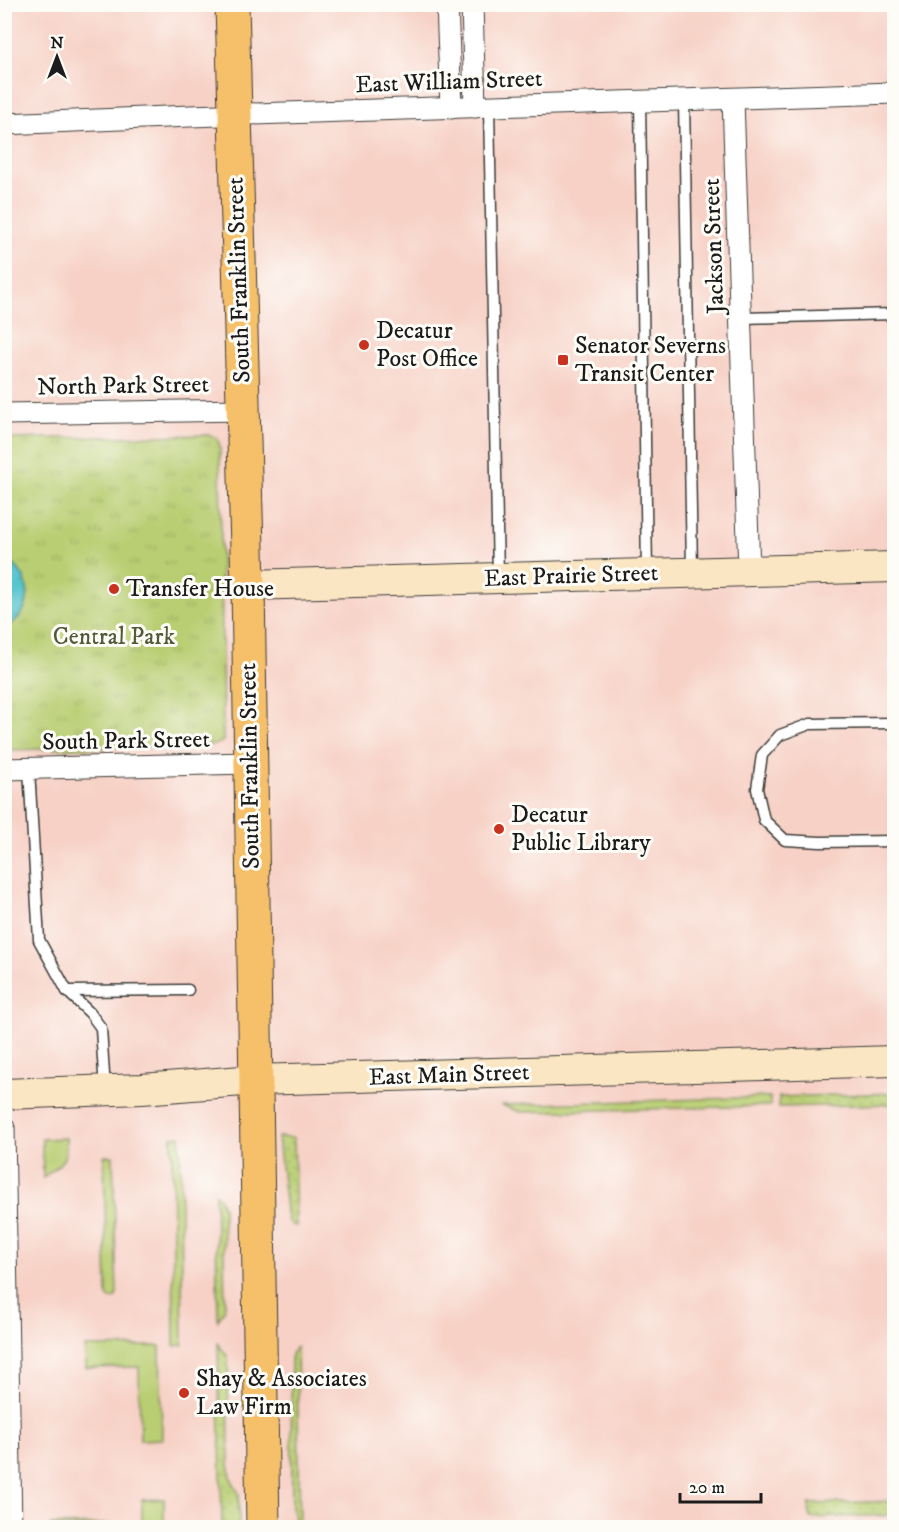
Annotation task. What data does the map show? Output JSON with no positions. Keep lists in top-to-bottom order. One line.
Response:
{"streets":{"main road":["South Franklin Street"],"street":["East William Street","Jackson Street","North Park Street","East Prairie Street","South Park Street","East Main Street"]},"crossings":[["East William Street","Jackson Street"],["East William Street","South Franklin Street"],["Jackson Street","East Prairie Street"],["South Franklin Street","North Park Street"],["South Franklin Street","East Prairie Street"],["South Franklin Street","South Park Street"],["South Franklin Street","East Main Street"]],"parks":["Central Park"],"places":{"other":["Decatur Post Office","Transfer House","Decatur Public Library","Shay & Associates Law Firm"],"transit":["Senator Severns Transit Center"]},"scale_bar":"20 m","north":"top"}
